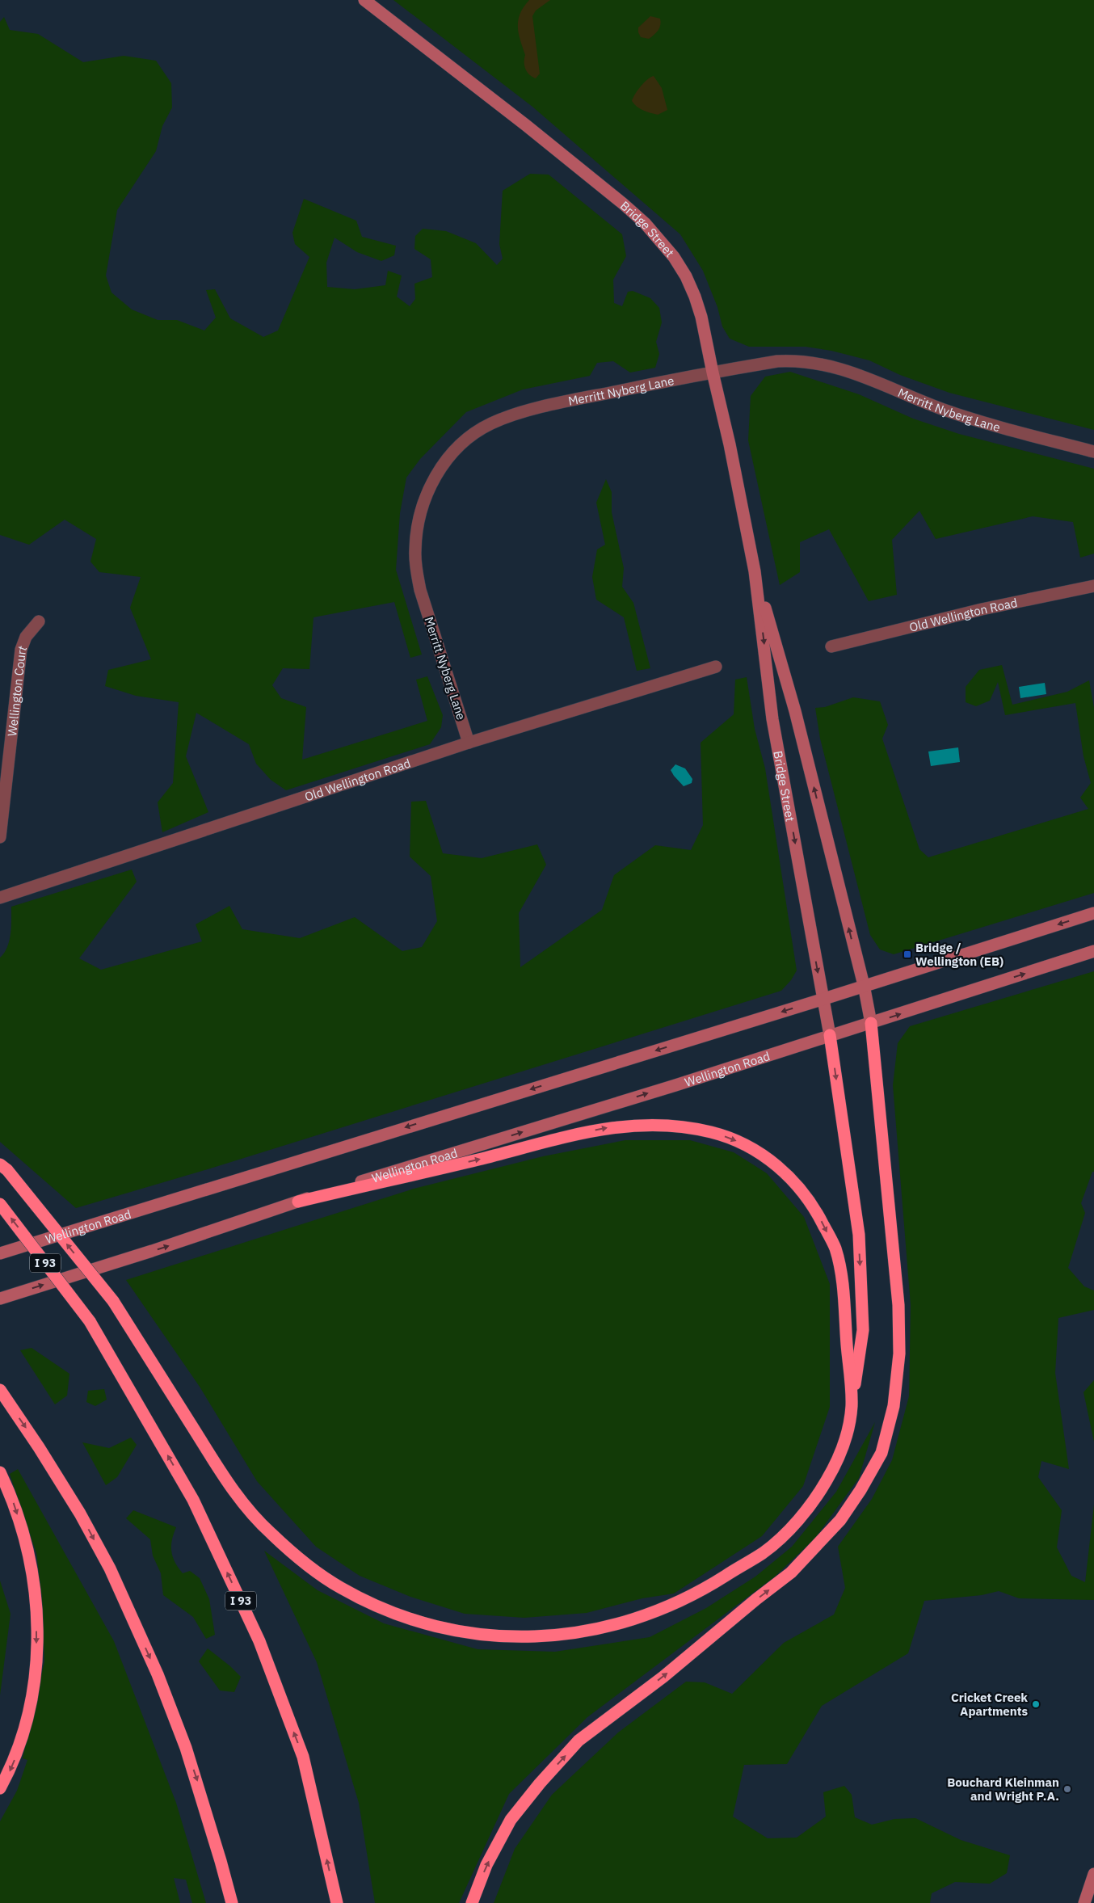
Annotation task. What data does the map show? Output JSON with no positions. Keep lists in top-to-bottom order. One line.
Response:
{"streets":{"highway":["I 93"],"main road":["Bridge Street","Wellington Road"],"street":["Merritt Nyberg Lane","Old Wellington Road","Wellington Court"]},"crossings":[["Bridge Street","Merritt Nyberg Lane"],["Bridge Street","Wellington Road"],["Merritt Nyberg Lane","Old Wellington Road"]],"places":{"transit":["Bridge / Wellington (EB)"],"other":["Cricket Creek Apartments","Bouchard Kleinman and Wright P.A."]}}
